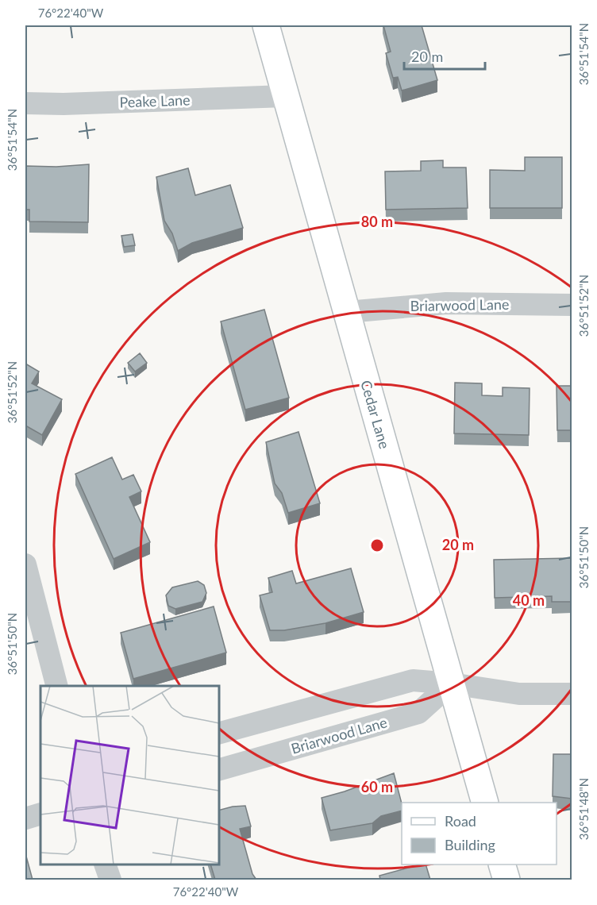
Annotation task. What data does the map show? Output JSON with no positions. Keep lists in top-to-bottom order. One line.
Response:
{"streets":{"main road":["Cedar Lane"],"street":["Peake Lane","Briarwood Lane"]},"crossings":[["Peake Lane","Cedar Lane"],["Briarwood Lane","Cedar Lane"]],"legend":["Road","Building"],"scale_bar":"20 m","coordinates":["76°22'40\"W","36°51'54\"N","36°51'52\"N","36°51'50\"N","36°51'48\"N"],"rings":["80 m","20 m","40 m","60 m"]}
